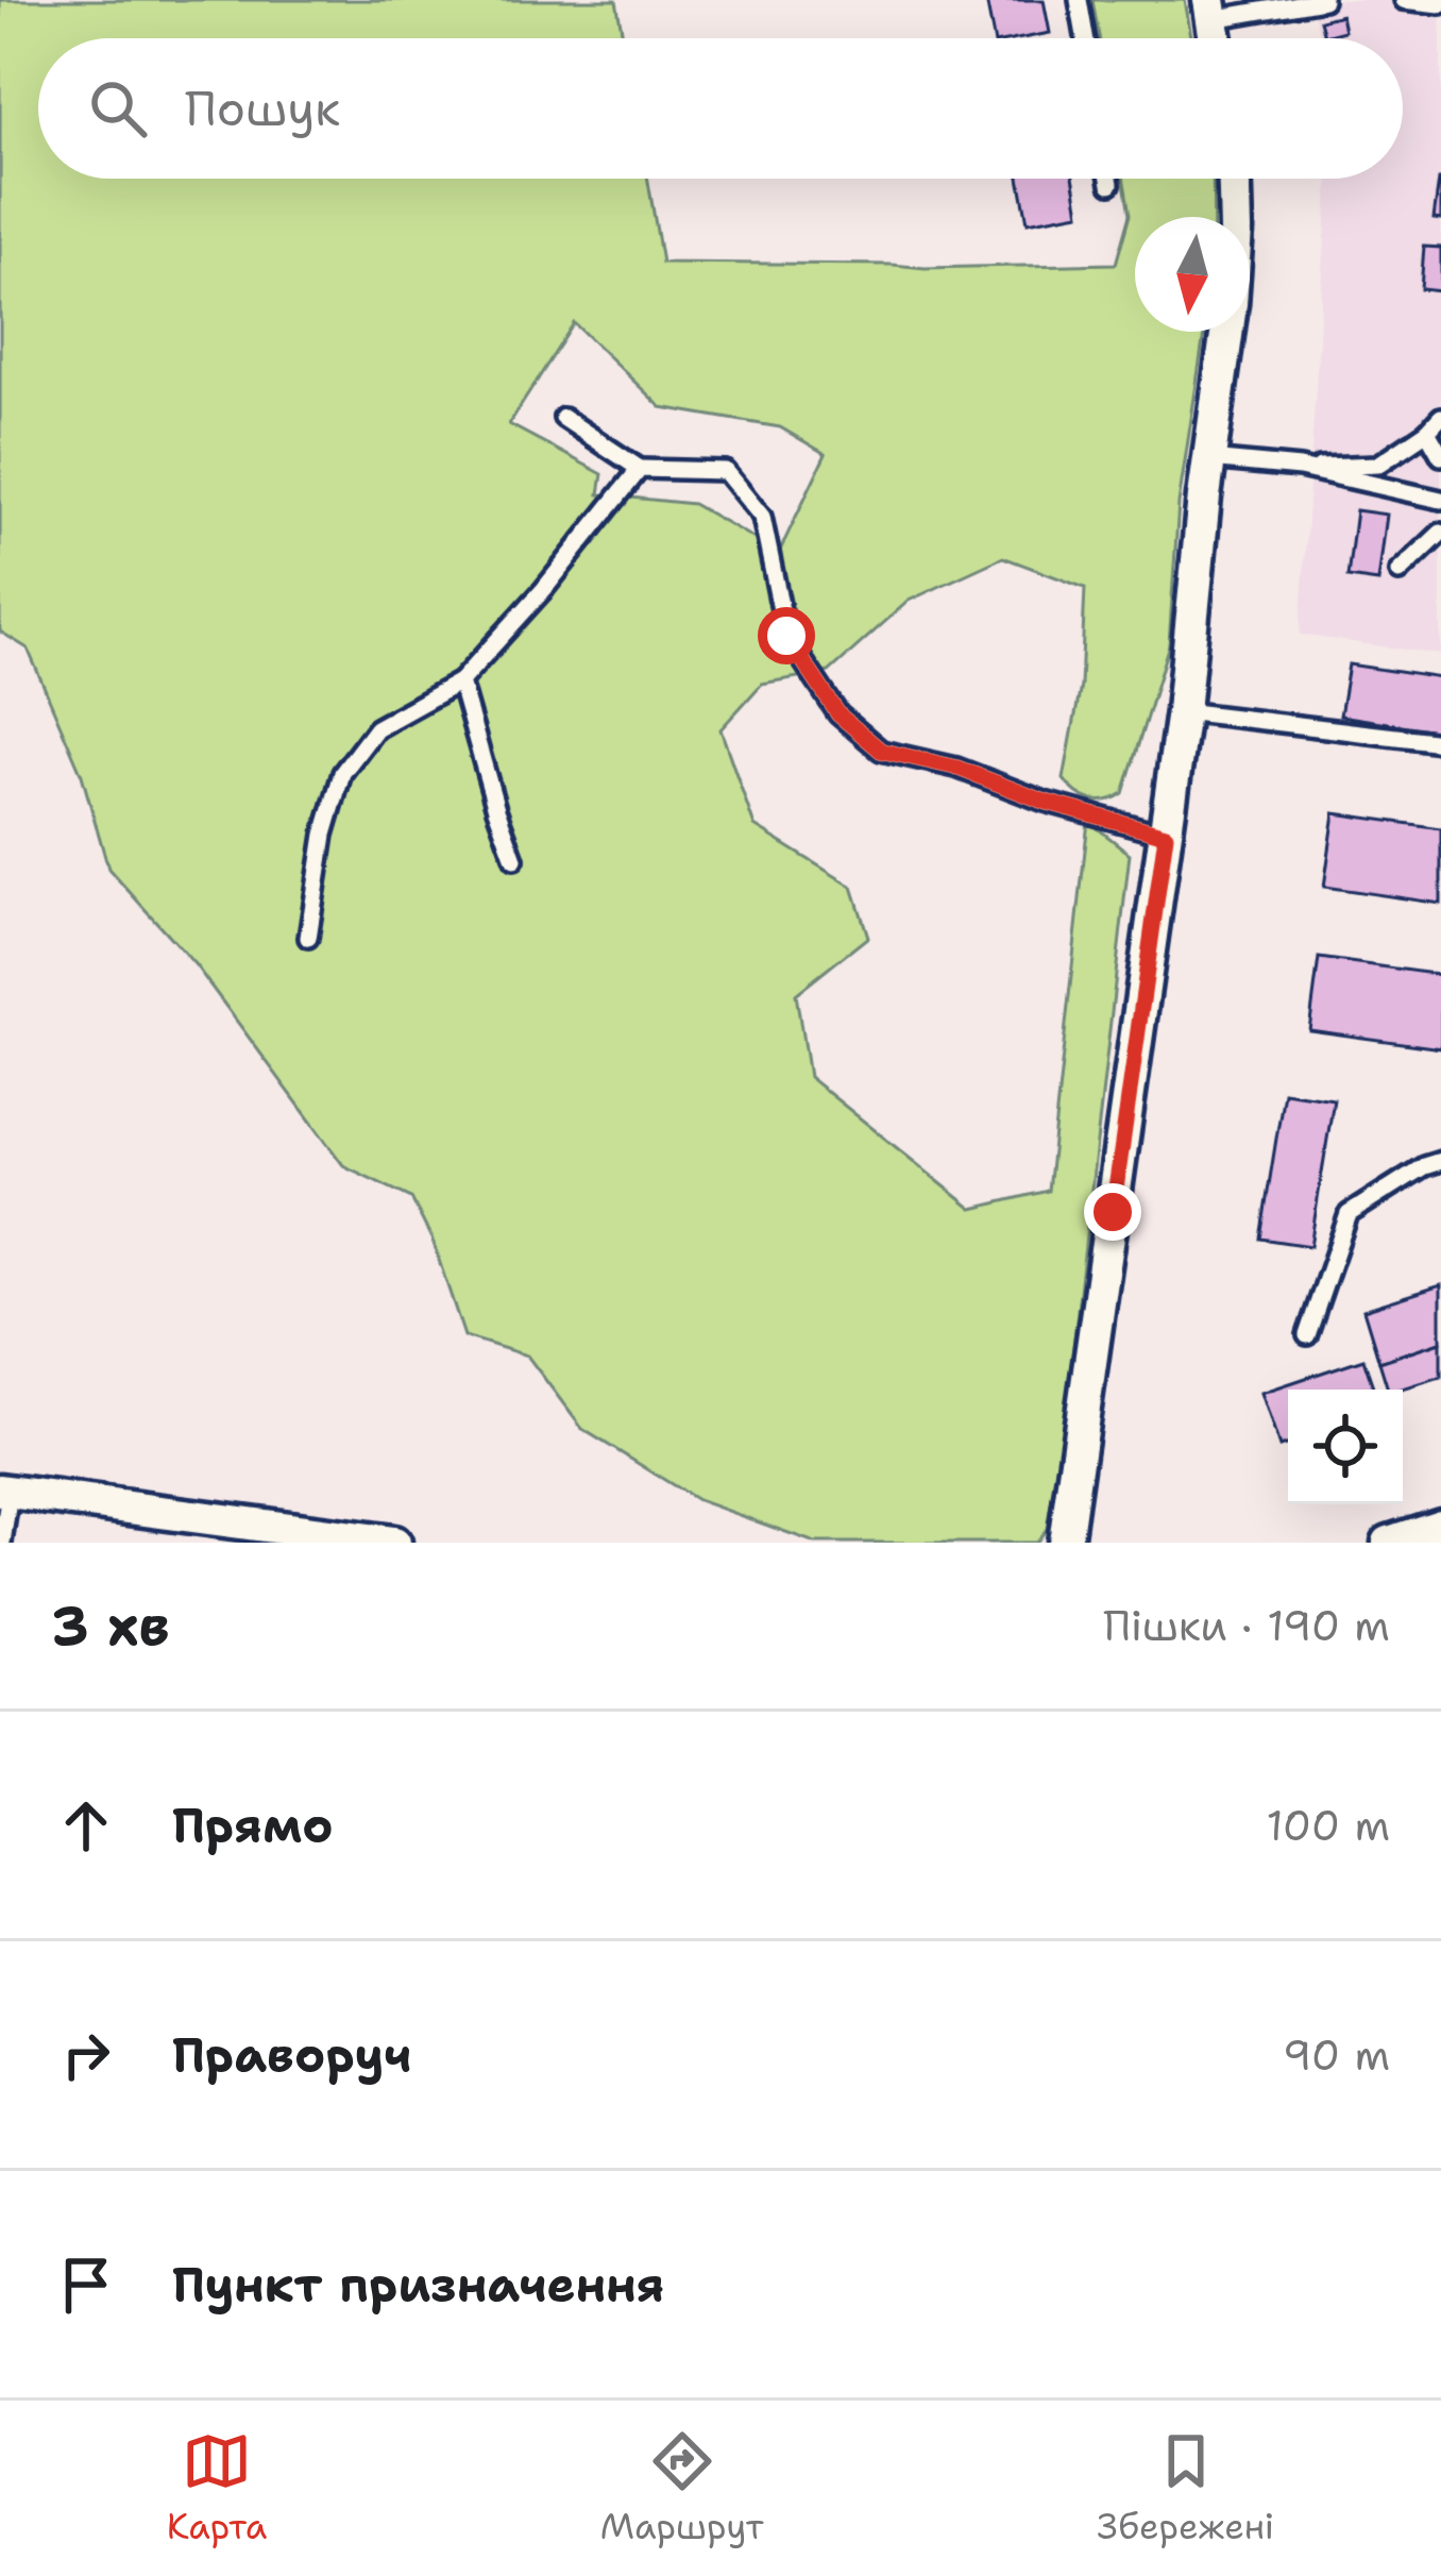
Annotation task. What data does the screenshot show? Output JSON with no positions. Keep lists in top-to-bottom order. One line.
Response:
{"north":"bottom","page":{"search":"Пошук","heading":["3 хв","Пішки · 190 m"],"list":[["Прямо","100 m"],["Праворуч","90 m"],"Пункт призначення"],"nav":["Карта","Маршрут","Збережені"]}}
